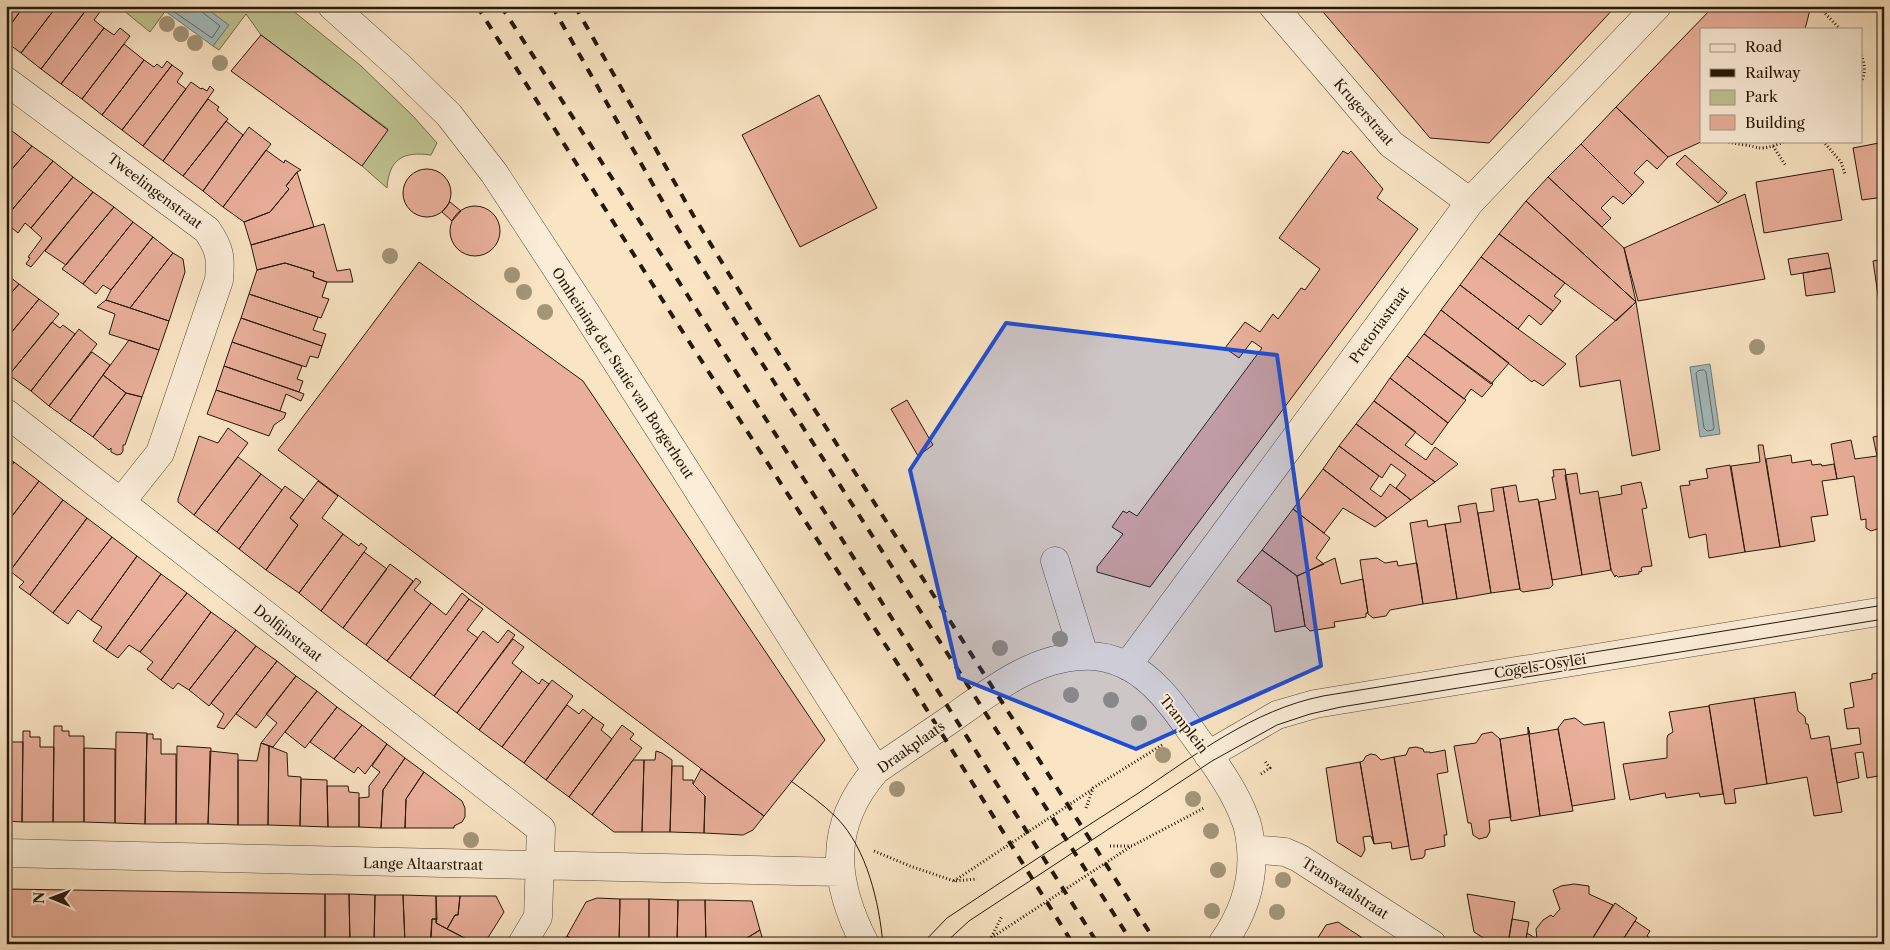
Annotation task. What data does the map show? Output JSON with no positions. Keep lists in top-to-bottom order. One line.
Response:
{"streets":{"street":["Krugerstraat","Tweelingenstraat","Pretoriastraat","Omheining der Statie van Borgerhout","Dolfijnstraat","Cogels-Osylei","Tramplein","Draakplaats","Lange Altaarstraat","Transvaalstraat"]},"crossings":[["Krugerstraat","Pretoriastraat"],["Tweelingenstraat","Dolfijnstraat"],["Pretoriastraat","Tramplein"],["Omheining der Statie van Borgerhout","Draakplaats"],["Dolfijnstraat","Lange Altaarstraat"],["Cogels-Osylei","Tramplein"],["Tramplein","Draakplaats"],["Tramplein","Transvaalstraat"],["Draakplaats","Lange Altaarstraat"]],"legend":["Road","Railway","Park","Building"],"north":"left"}
